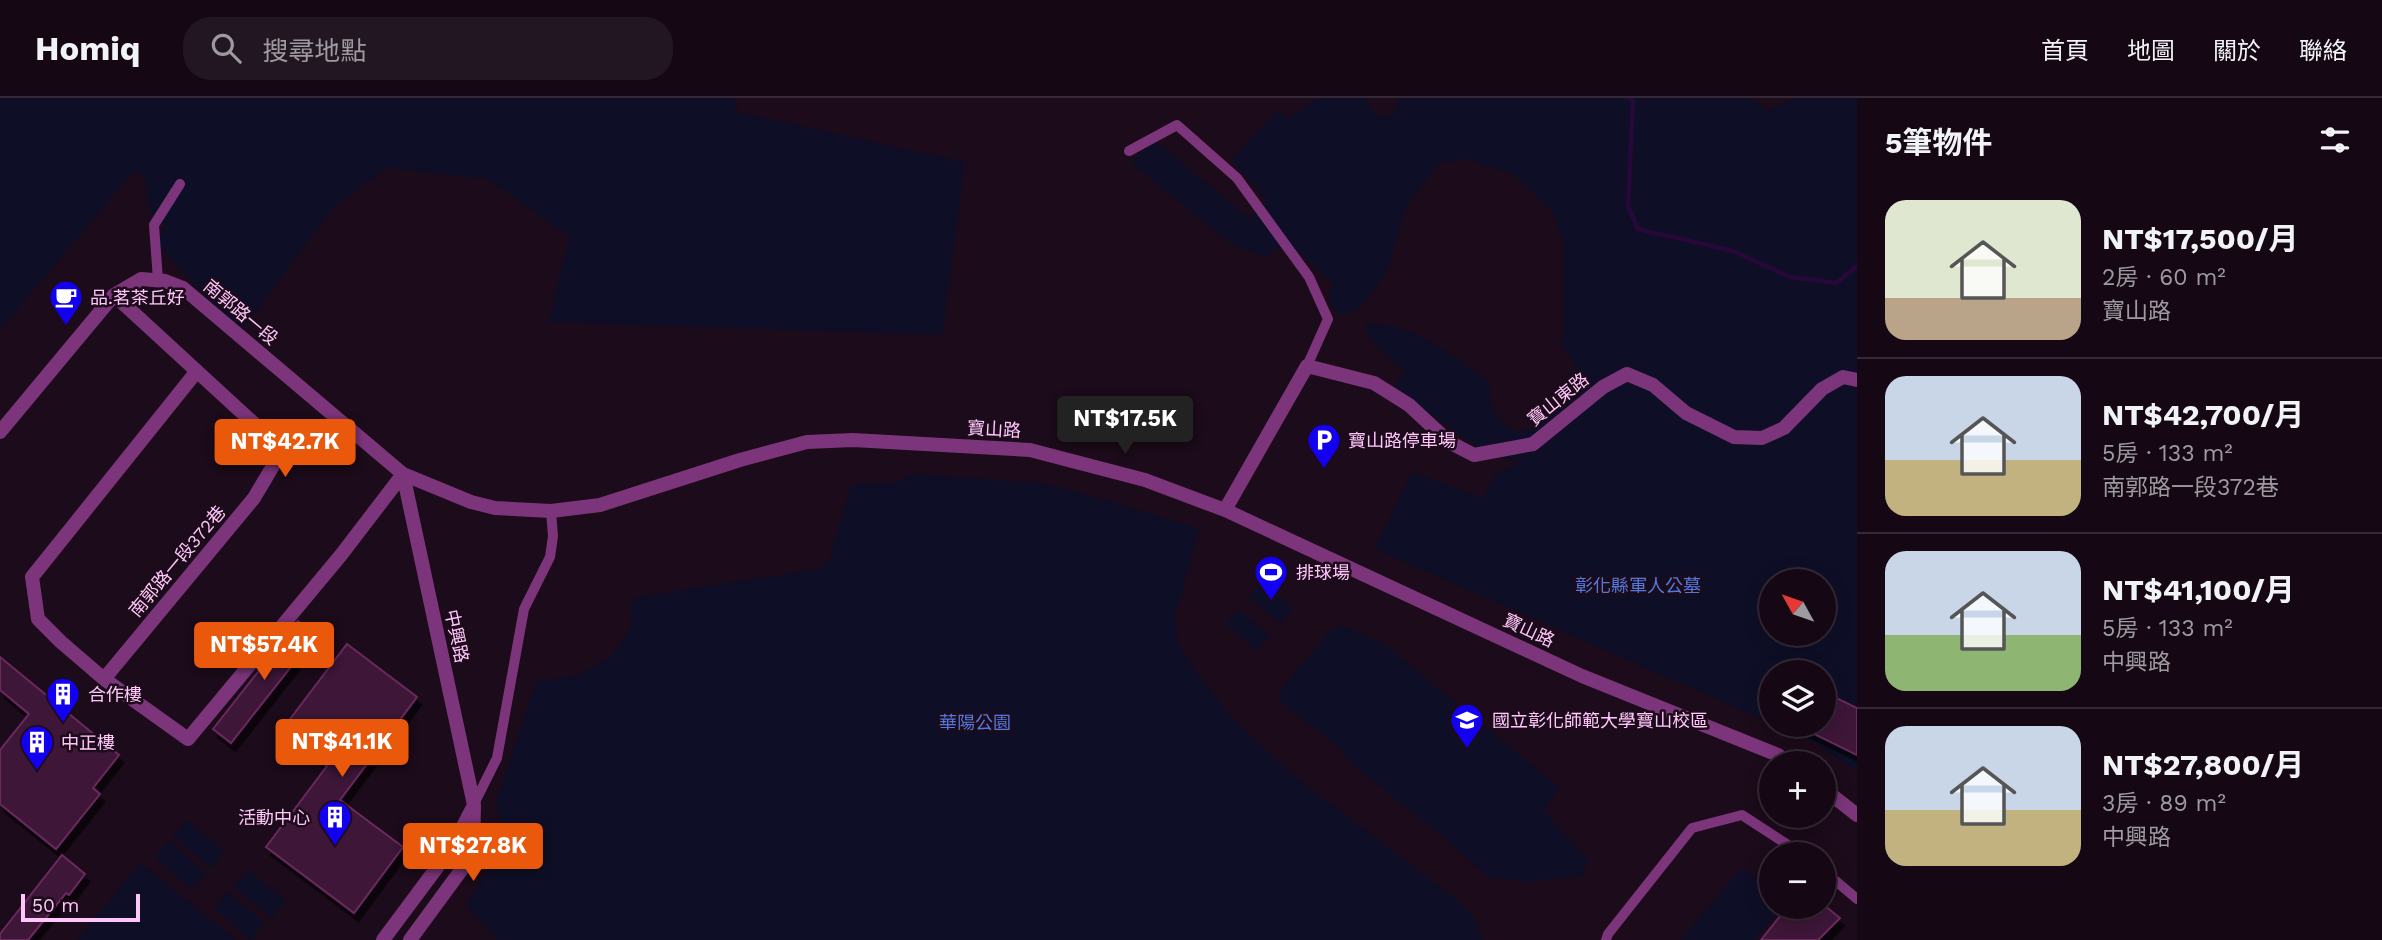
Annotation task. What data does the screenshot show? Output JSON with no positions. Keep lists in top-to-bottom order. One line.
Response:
{"streets":{"street":["南郭路一段","寶山東路","寶山路","南郭路一段372巷","中興路"]},"crossings":[["南郭路一段","寶山路"],["南郭路一段","中興路"],["寶山路","中興路"]],"parks":["彰化縣軍人公墓","華陽公園"],"places":{"cafe":["品.茗茶丘好"],"parking":["寶山路停車場"],"sports":["排球場"],"building":["合作樓","中正樓","活動中心"],"school or university":["國立彰化師範大學寶山校區"]},"scale_bar":"50 m","north":"top left","page":{"header":"Homiq","search":"搜尋地點","nav":["首頁","地圖","關於","聯絡"],"heading":"5筆物件","list":[{"name":"NT$17,500/月","note":"2房 · 60 m² · 寶山路"},{"name":"NT$42,700/月","note":"5房 · 133 m² · 南郭路一段372巷"},{"name":"NT$41,100/月","note":"5房 · 133 m² · 中興路"},{"name":"NT$27,800/月","note":"3房 · 89 m² · 中興路"}],"price":["NT$17.5K","NT$42.7K","NT$57.4K","NT$41.1K","NT$27.8K"],"map_buttons":["+","−"],"scale":"50 m"}}
